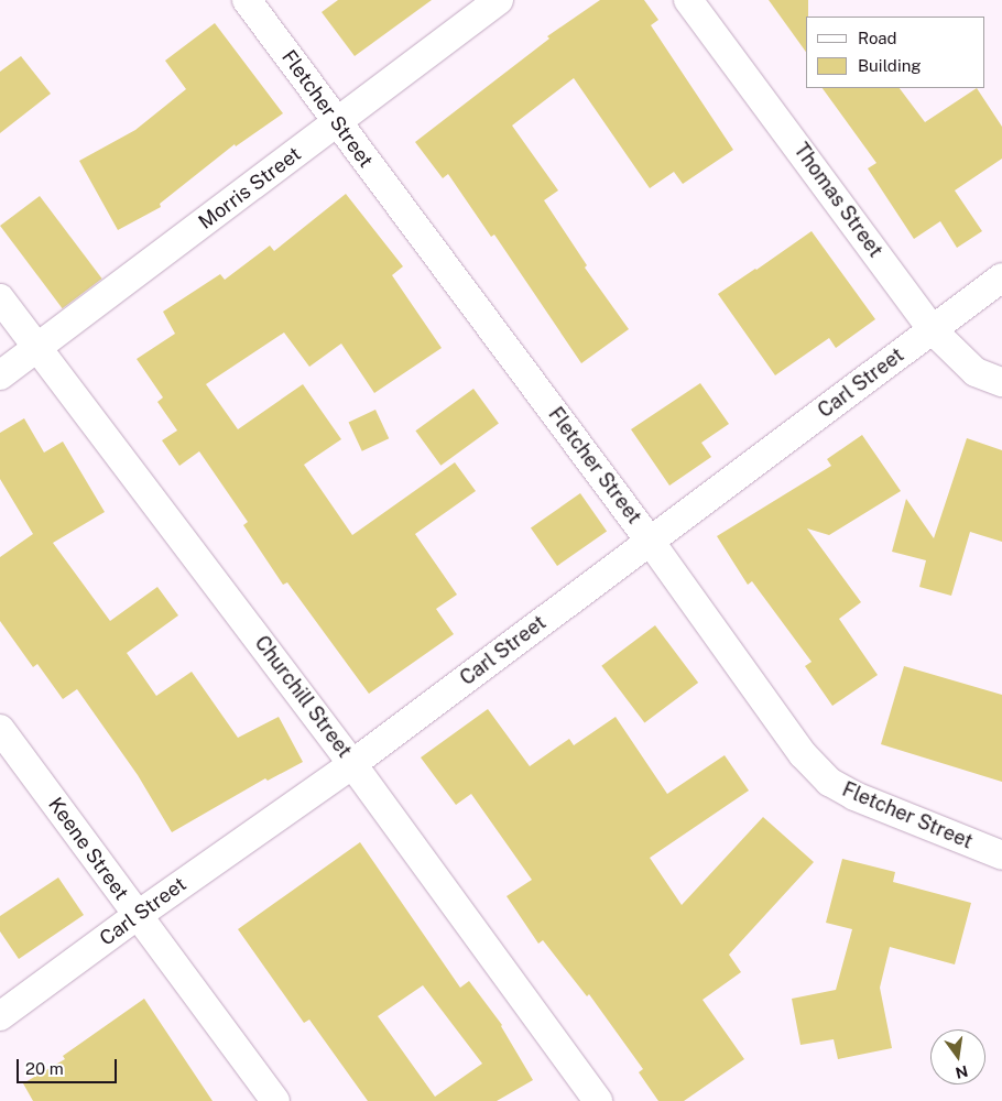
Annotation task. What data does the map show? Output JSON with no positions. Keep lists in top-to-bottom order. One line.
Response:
{"streets":{"street":["Fletcher Street","Morris Street","Thomas Street","Carl Street","Churchill Street","Keene Street"]},"crossings":[["Fletcher Street","Morris Street"],["Fletcher Street","Carl Street"],["Morris Street","Churchill Street"],["Thomas Street","Carl Street"],["Carl Street","Churchill Street"],["Carl Street","Keene Street"]],"legend":["Road","Building"],"scale_bar":"20 m","north":"bottom"}
